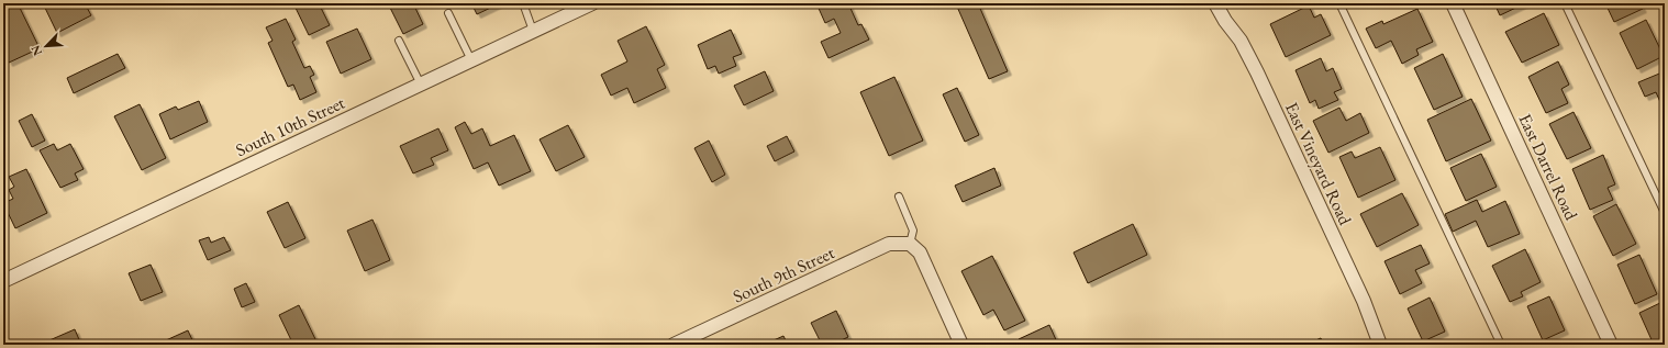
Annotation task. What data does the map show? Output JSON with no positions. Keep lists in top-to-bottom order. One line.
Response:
{"streets":{"street":["South 10th Street","East Vineyard Road","East Darrel Road","South 9th Street"]},"north":"bottom left"}
